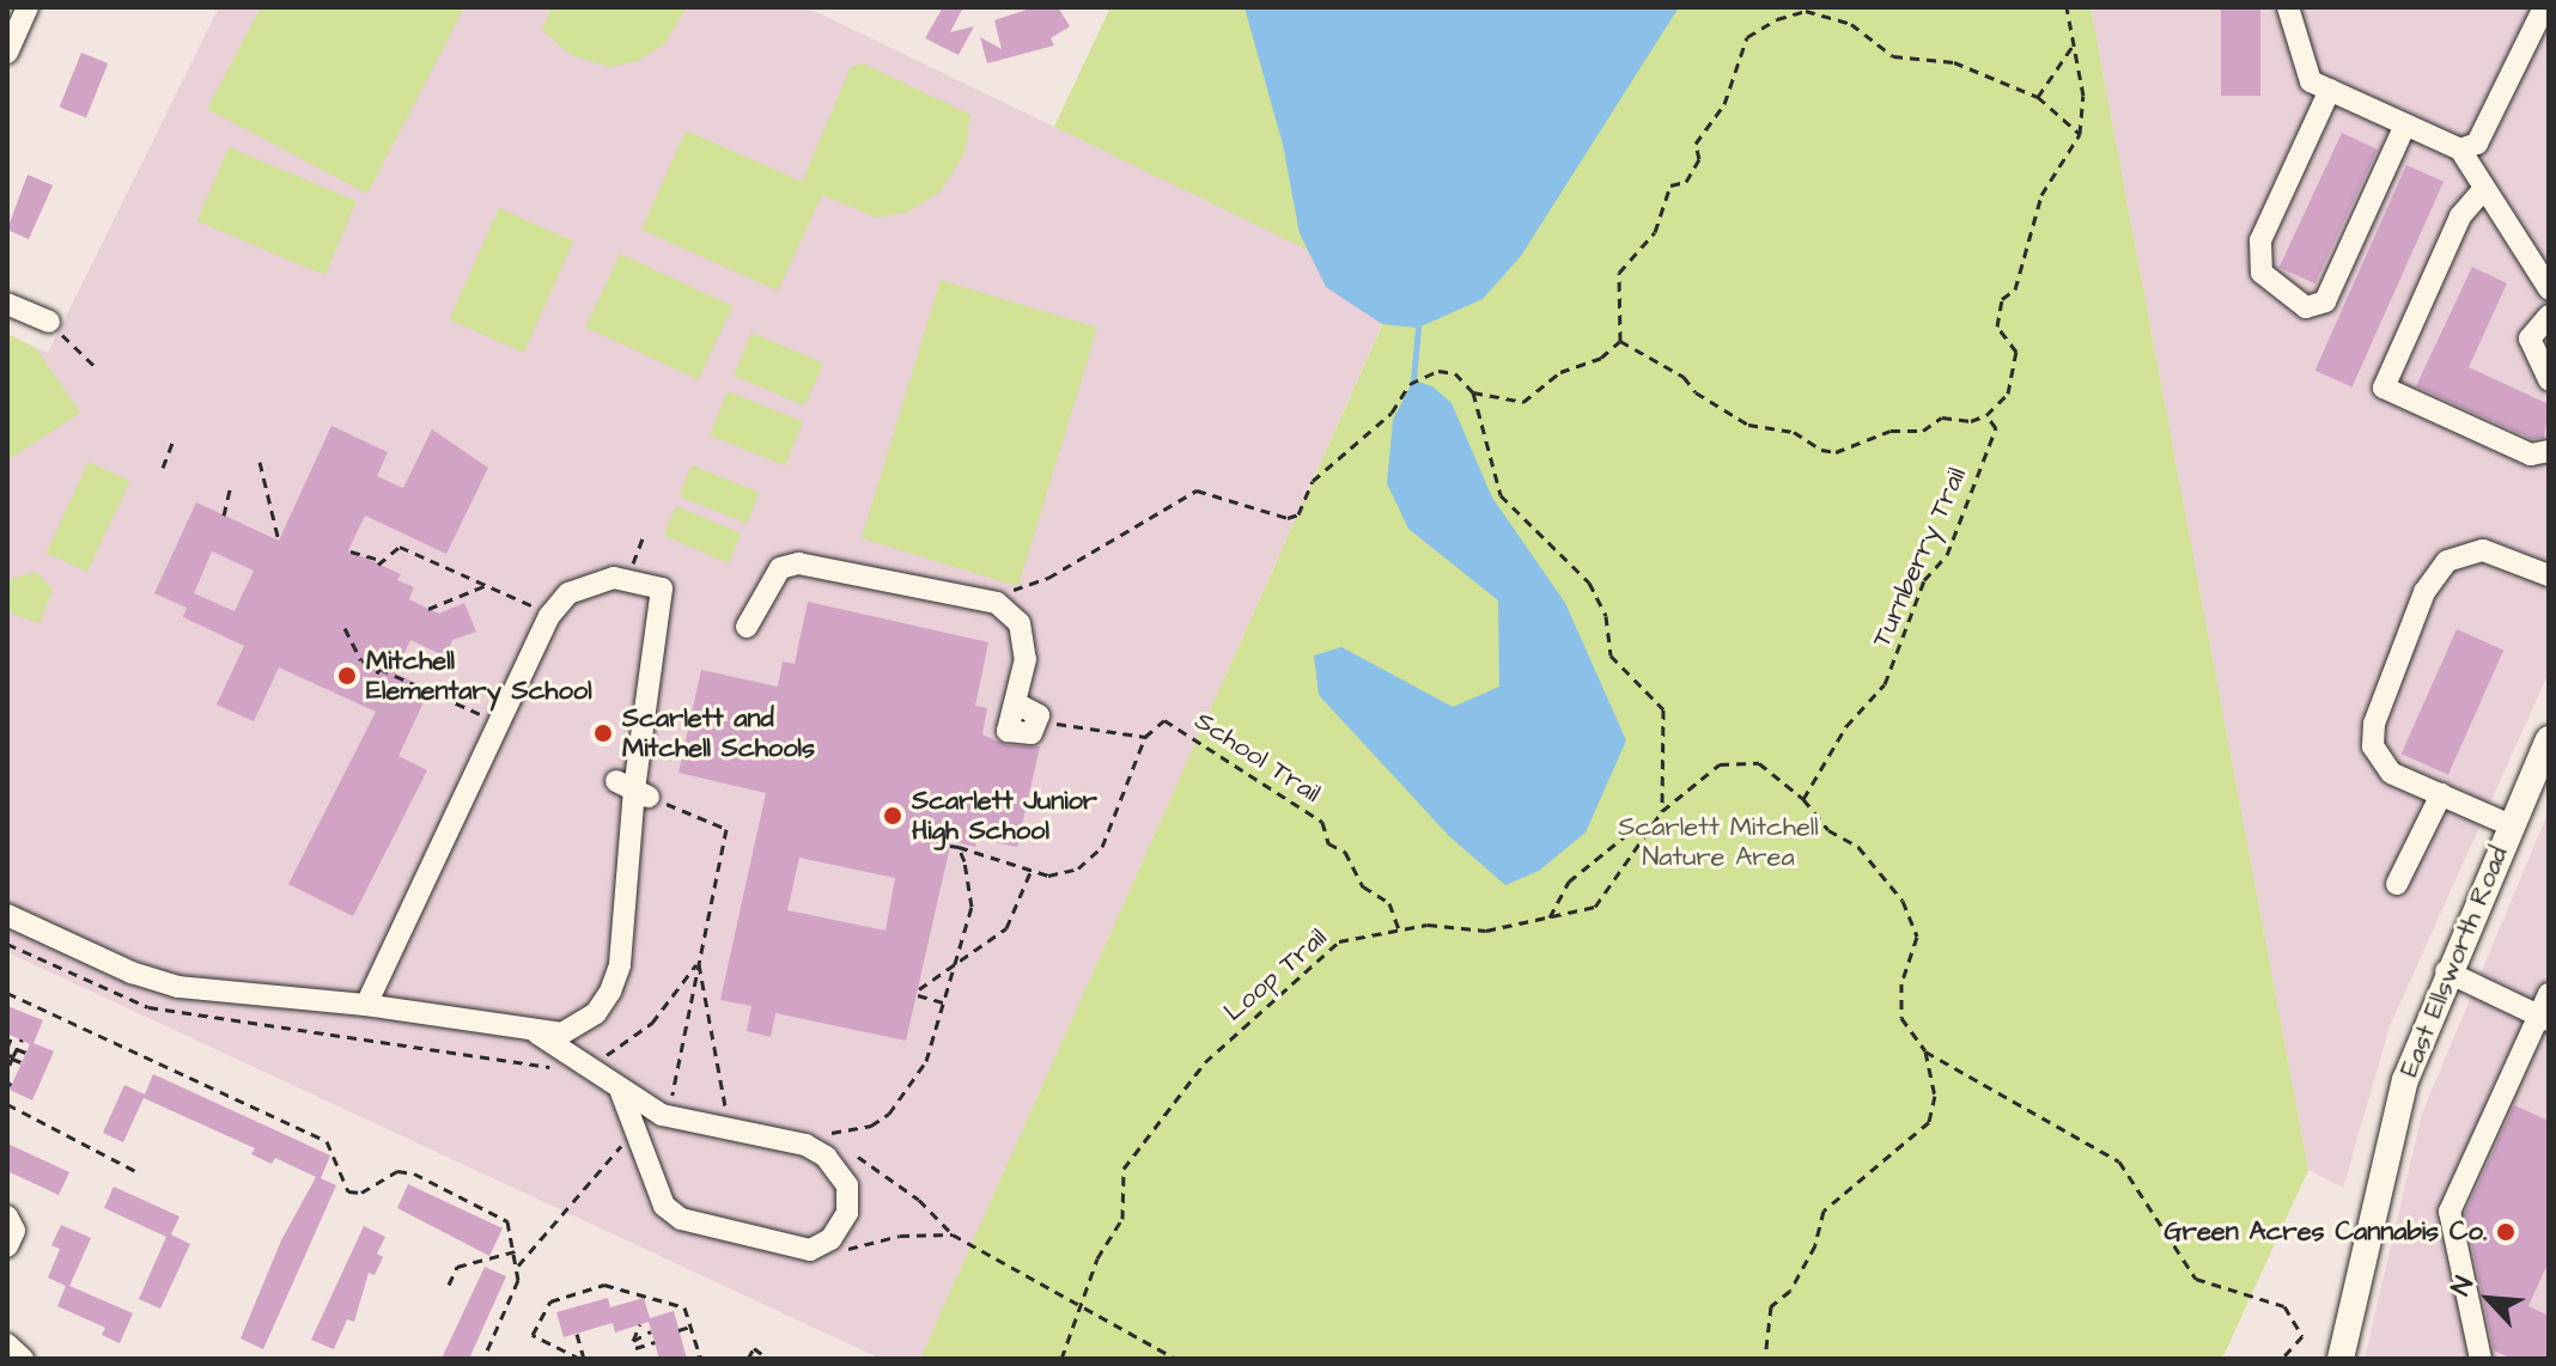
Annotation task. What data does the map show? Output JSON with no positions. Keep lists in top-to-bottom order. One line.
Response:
{"streets":{"main road":["East Ellsworth Road"],"path":["Turnberry Trail","School Trail","Loop Trail"]},"crossings":[["Turnberry Trail","Loop Trail"],["School Trail","Loop Trail"]],"parks":["Scarlett Mitchell Nature Area"],"places":["Mitchell Elementary School","Scarlett and Mitchell Schools","Scarlett Junior High School","Green Acres Cannabis Co."],"north":"top left"}
